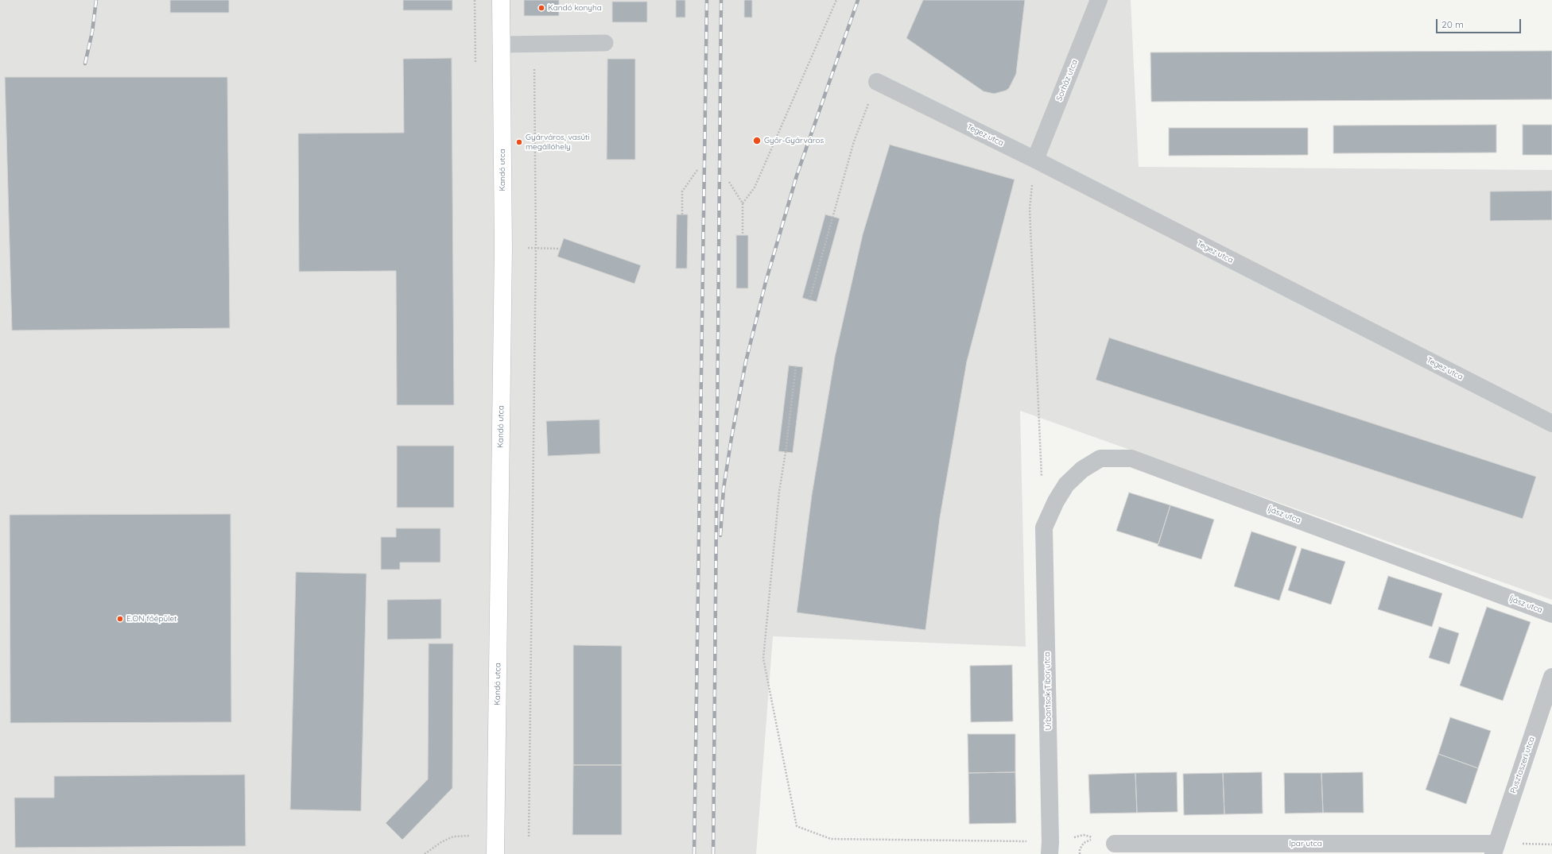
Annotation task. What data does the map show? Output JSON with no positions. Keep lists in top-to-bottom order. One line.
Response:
{"streets":{"street":["Sorház utca","Tegez utca","Kandó utca","Íjász utca","Urbantsok Tibor utca","Pusztaszeri utca","Ipar utca"]},"crossings":[["Sorház utca","Tegez utca"],["Íjász utca","Urbantsok Tibor utca"],["Pusztaszeri utca","Ipar utca"]],"places":["Kandó konyha","Győr-Gyárváros","Gyárváros, vasúti megállóhely","E.ON főépület"],"scale_bar":"20 m"}
